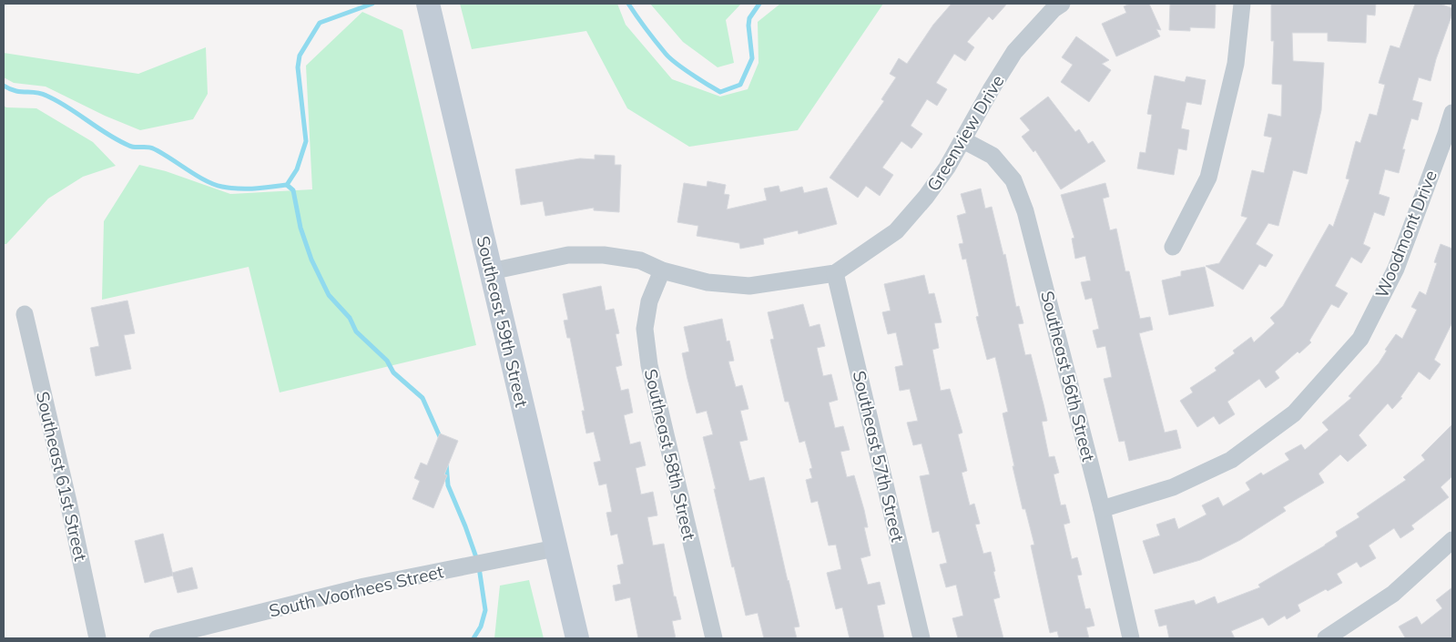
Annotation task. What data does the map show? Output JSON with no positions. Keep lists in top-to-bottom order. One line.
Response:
{"streets":{"main road":["Southeast 59th Street"],"street":["Greenview Drive","Woodmont Drive","Southeast 56th Street","Southeast 58th Street","Southeast 57th Street","Southeast 61st Street","South Voorhees Street"]},"crossings":[["Greenview Drive","Southeast 59th Street"],["Greenview Drive","Southeast 56th Street"],["Greenview Drive","Southeast 58th Street"],["Greenview Drive","Southeast 57th Street"],["Woodmont Drive","Southeast 56th Street"],["Southeast 59th Street","South Voorhees Street"]]}
